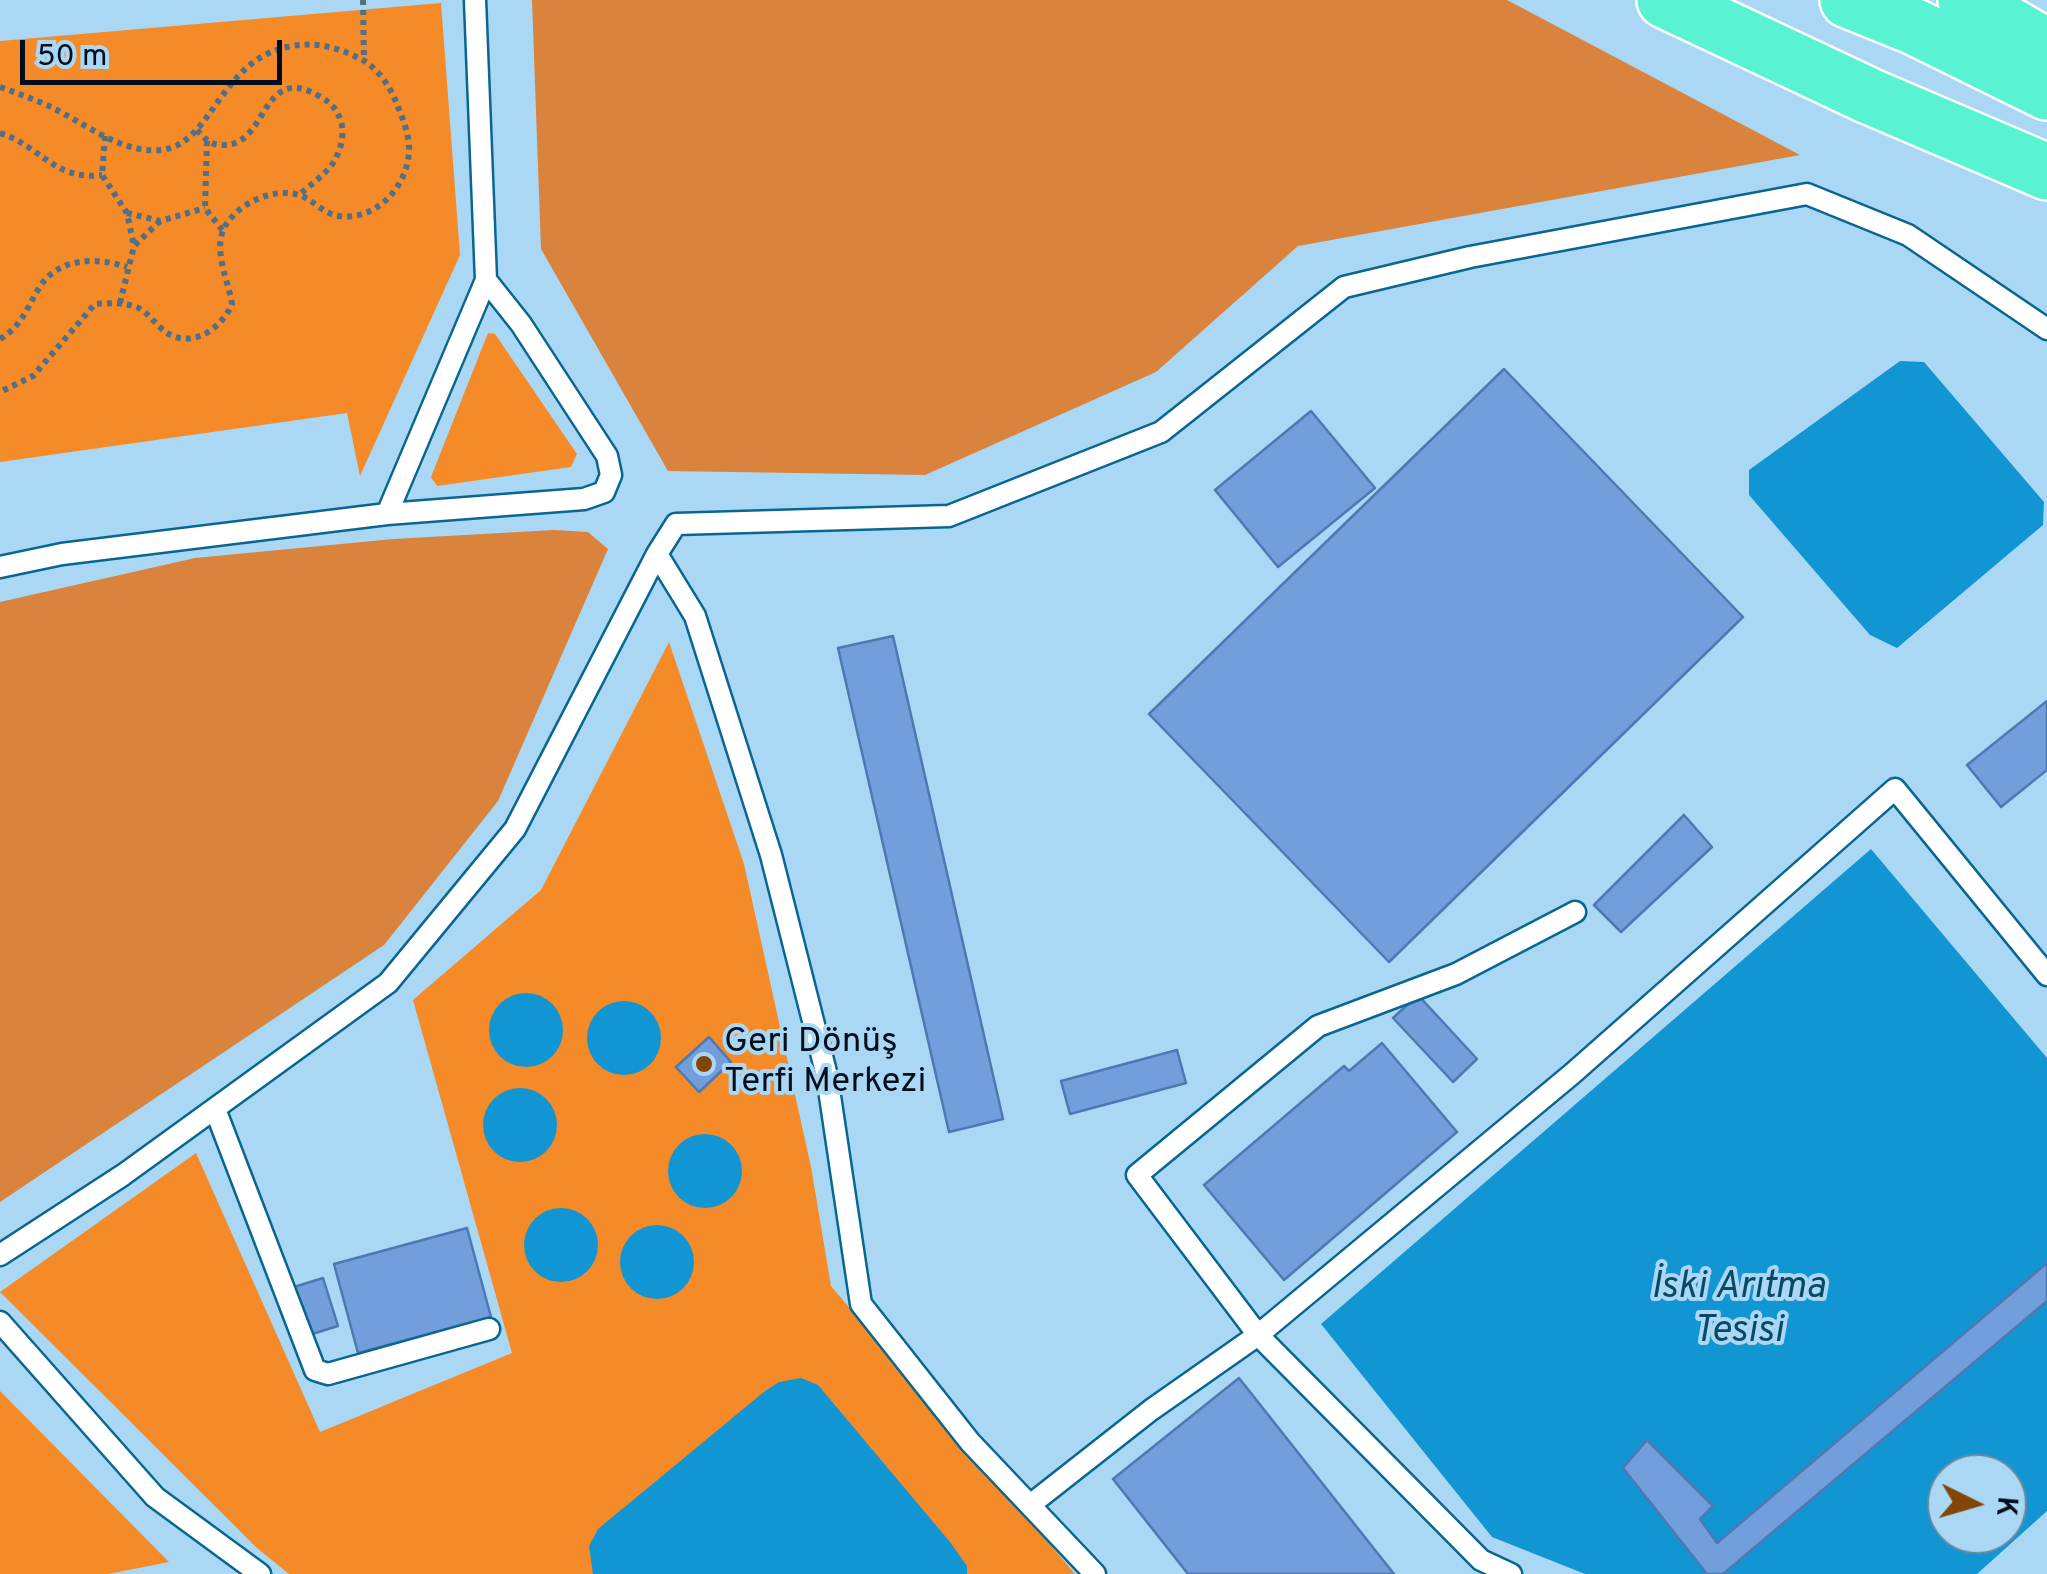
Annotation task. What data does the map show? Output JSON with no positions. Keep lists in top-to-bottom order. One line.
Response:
{"water":["İski Arıtma Tesisi"],"places":["Geri Dönüş Terfi Merkezi"],"scale_bar":"50 m","north":"right"}
